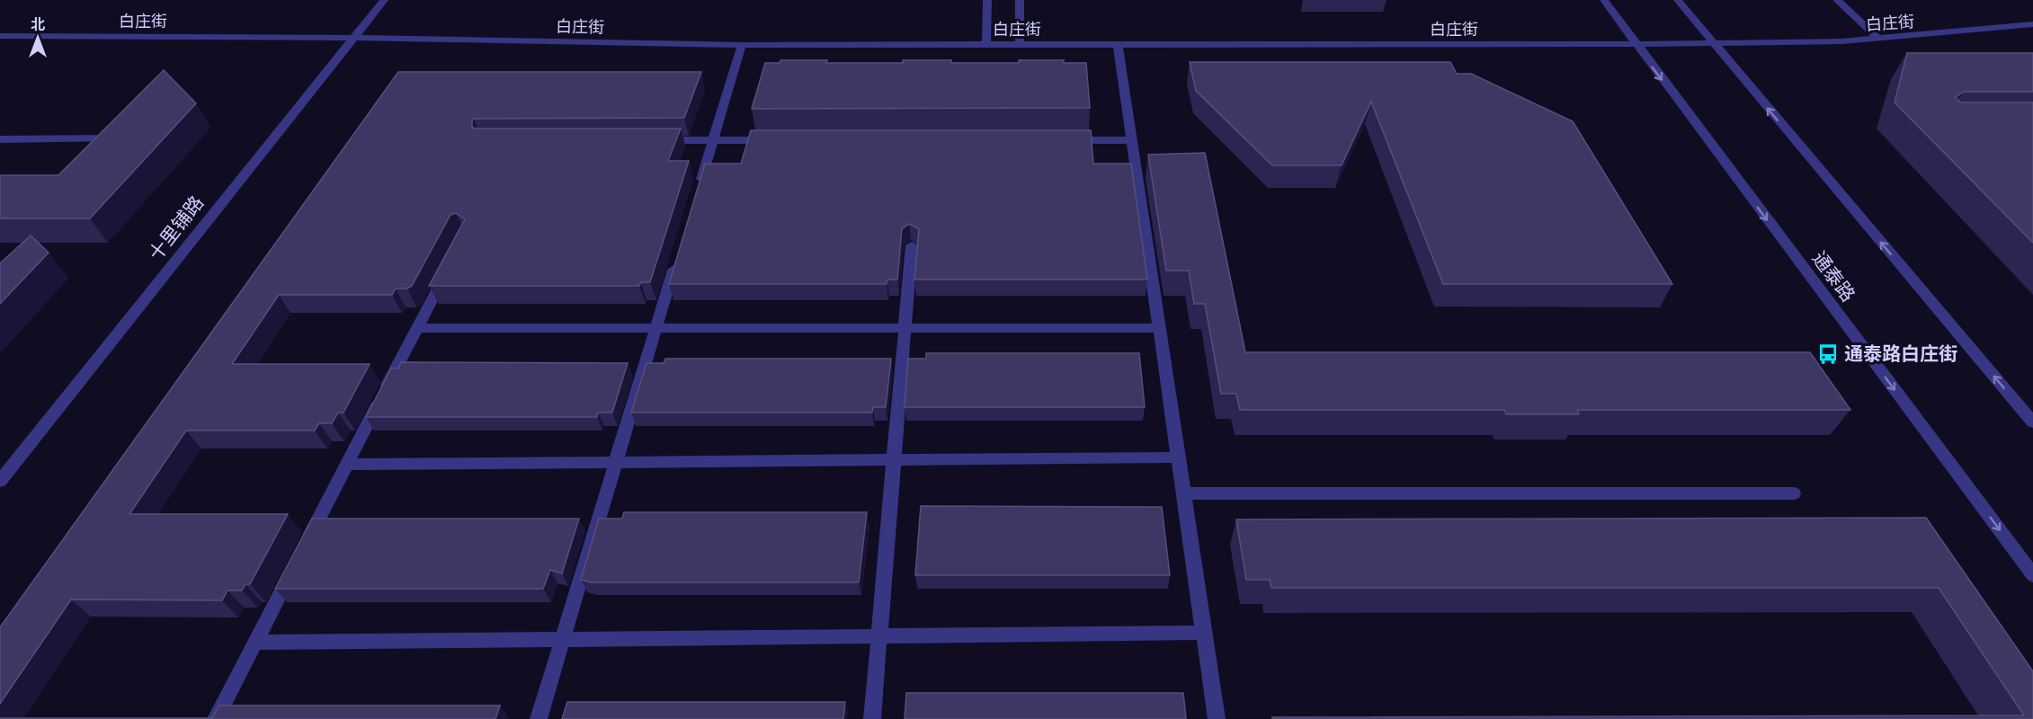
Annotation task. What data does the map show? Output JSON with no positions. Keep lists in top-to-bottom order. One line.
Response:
{"streets":{"street":["白庄街","十里铺路","通泰路"]},"crossings":[["白庄街","十里铺路"],["白庄街","通泰路"]],"places":{"bus stop":["通泰路白庄街"]},"north":"top"}
